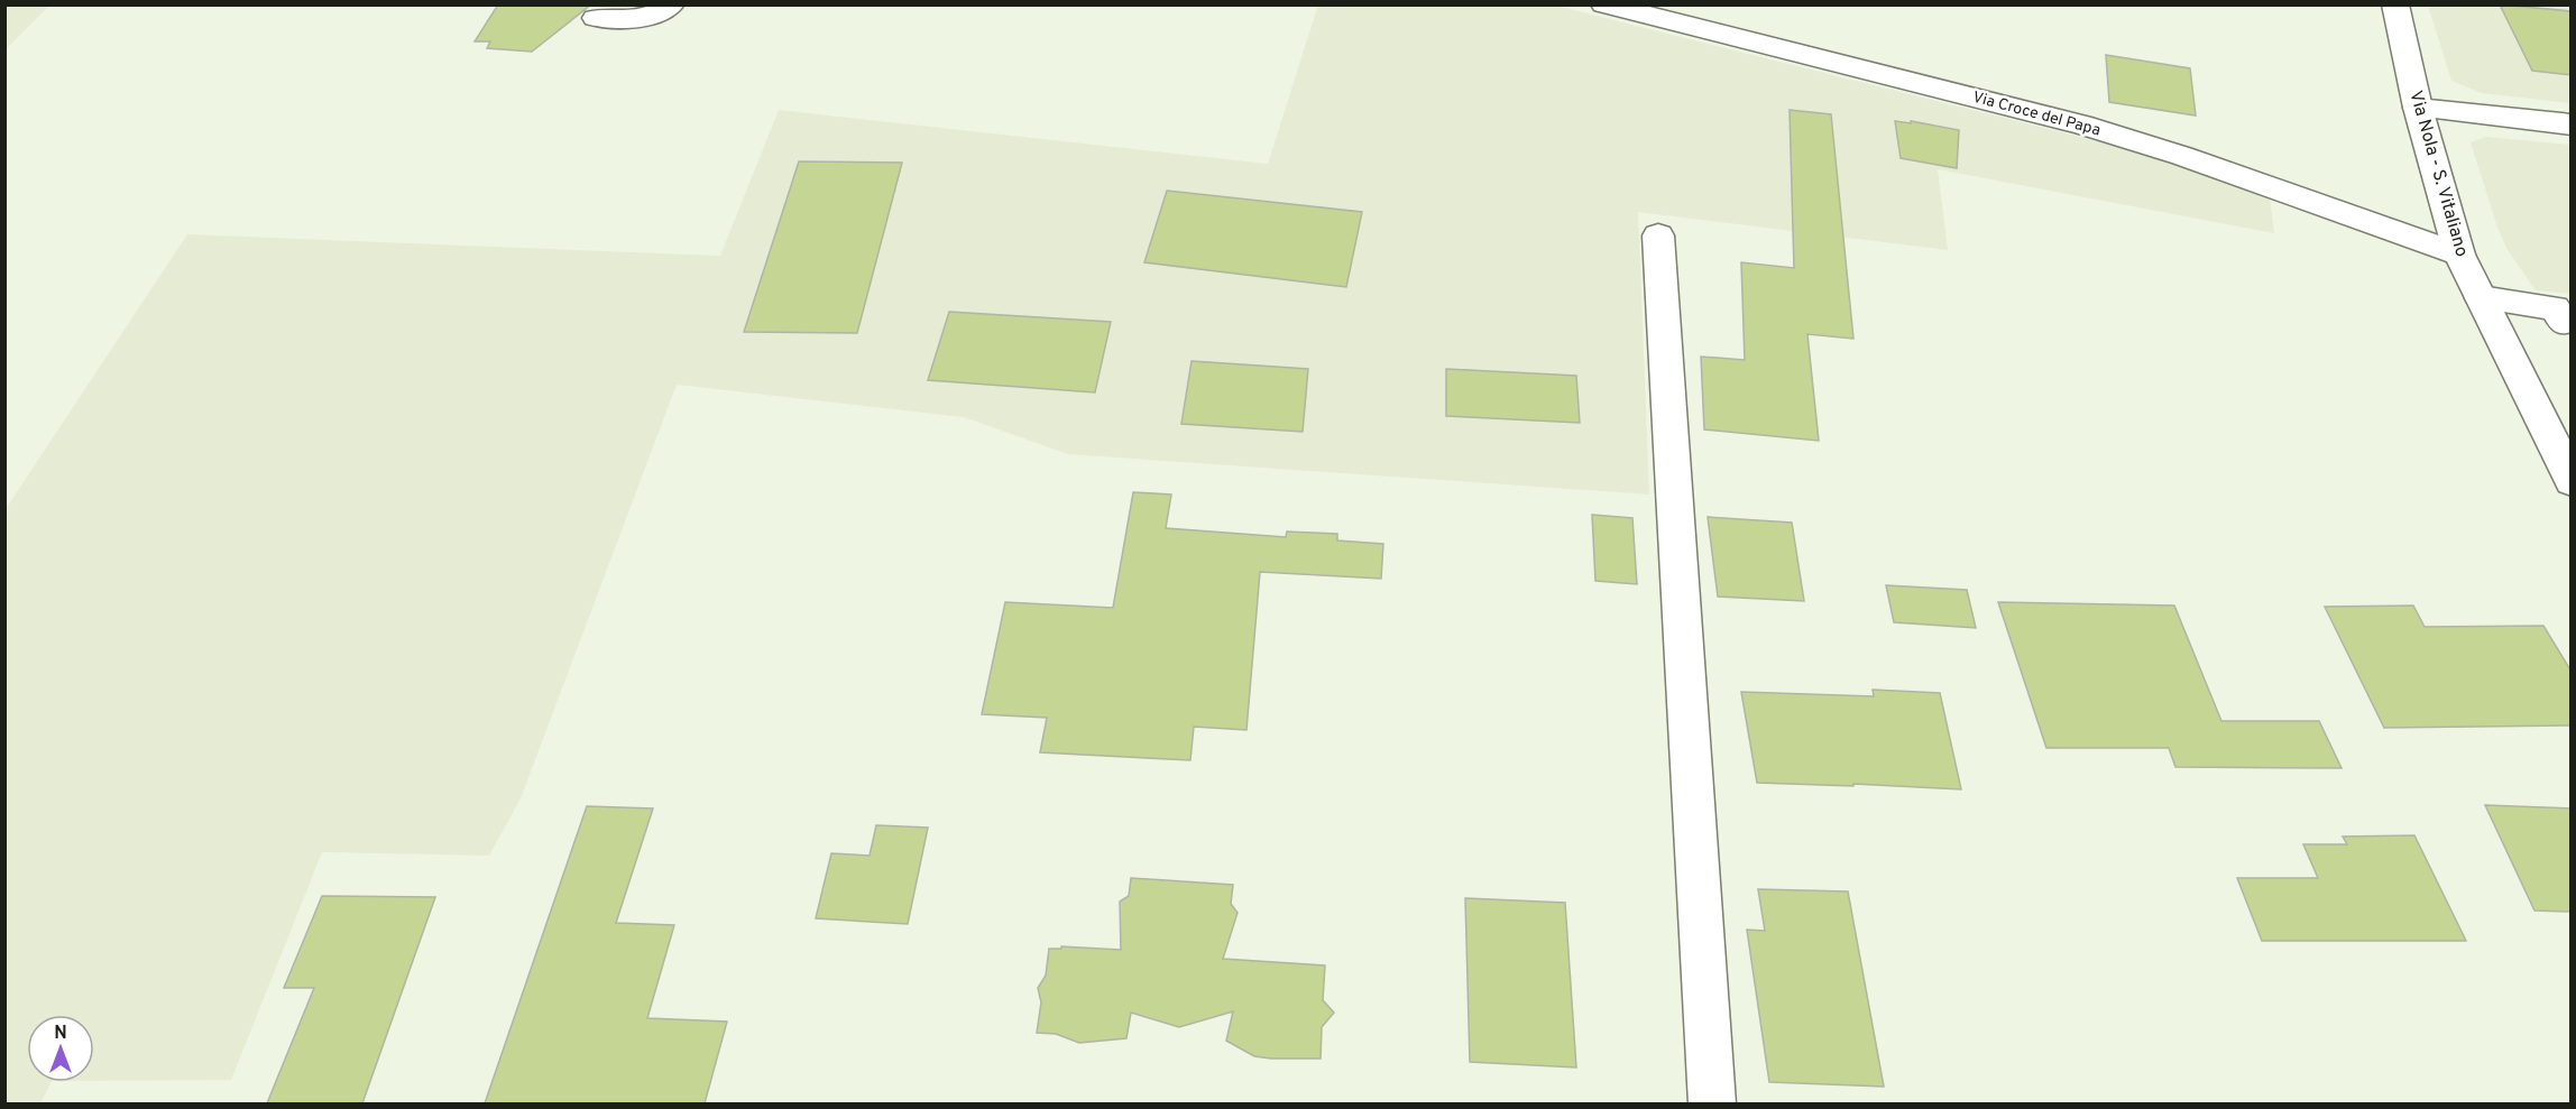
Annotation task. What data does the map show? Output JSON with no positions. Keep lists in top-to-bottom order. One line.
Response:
{"streets":{"street":["Via Croce del Papa","Via Nola - S. Vitaliano"]},"crossings":[["Via Croce del Papa","Via Nola - S. Vitaliano"]],"north":"top"}
